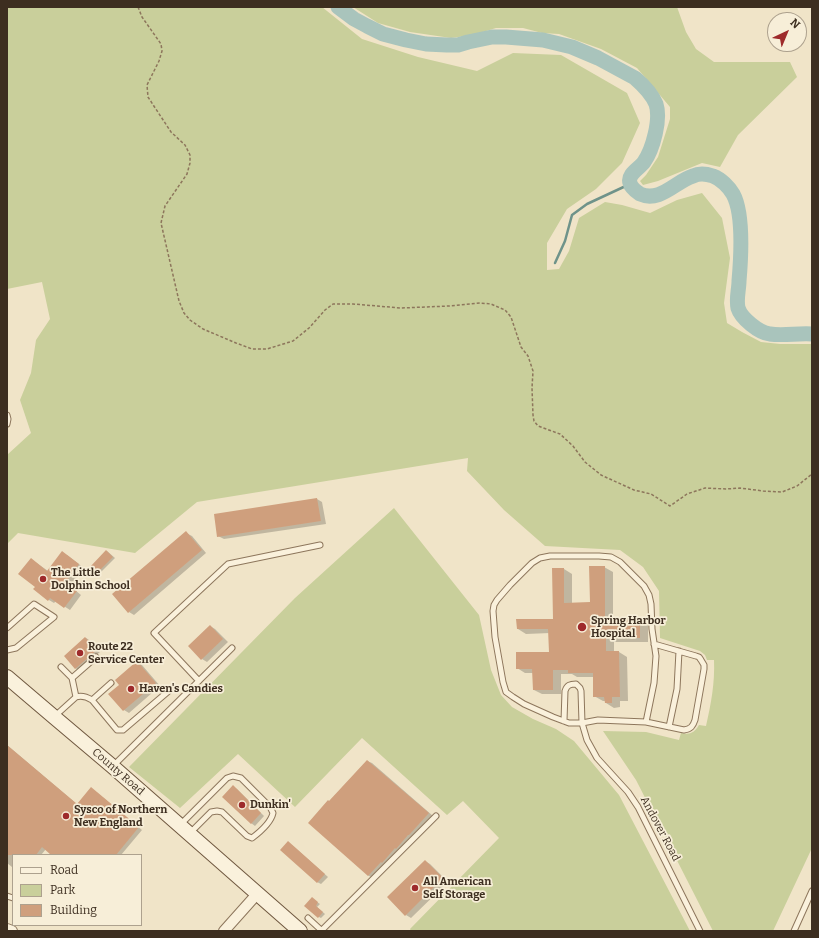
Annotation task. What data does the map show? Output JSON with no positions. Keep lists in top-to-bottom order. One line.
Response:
{"streets":{"main road":["County Road"],"lane":["Andover Road"]},"places":["The Little Dolphin School","Spring Harbor Hospital","Route 22 Service Center","Haven's Candies","Dunkin'","Sysco of Northern New England","All American Self Storage"],"legend":["Road","Park","Building"],"north":"top right"}
